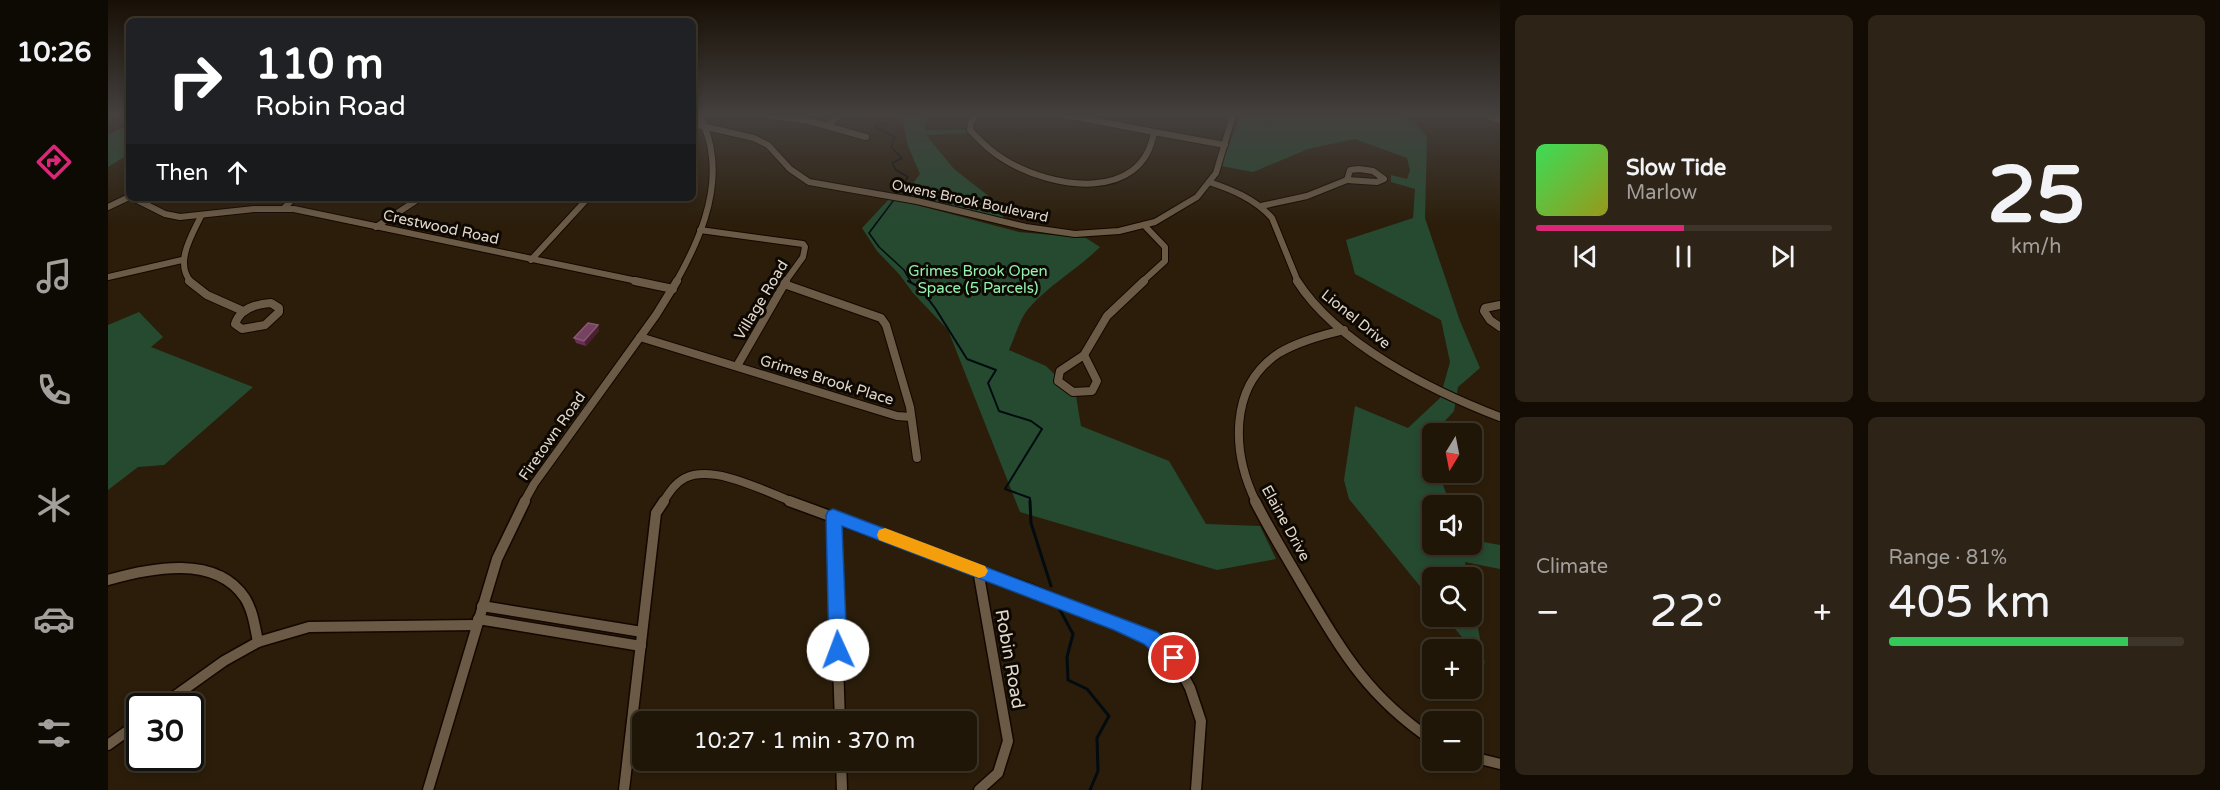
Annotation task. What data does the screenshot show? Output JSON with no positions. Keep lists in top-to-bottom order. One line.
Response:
{"streets":{"street":["Owens Brook Boulevard","Crestwood Road","Village Road","Lionel Drive","Grimes Brook Place","Firetown Road","Elaine Drive","Robin Road"]},"crossings":[["Crestwood Road","Firetown Road"],["Village Road","Grimes Brook Place"],["Village Road","Firetown Road"],["Lionel Drive","Elaine Drive"],["Grimes Brook Place","Firetown Road"]],"parks":["Grimes Brook Open Space (5 Parcels)"],"north":"bottom","page":{"tabs":"10:26","tile":[["25","km/h"],"Climate",["Range · 81%","405 km"]],"turn":["110 m","Robin Road"],"then":"Then","song":["Slow Tide","Marlow"],"map_buttons":["+","−"],"heat":["−","22°","+"],"limit":"30","trip":"10:27 · 1 min · 370 m"}}
